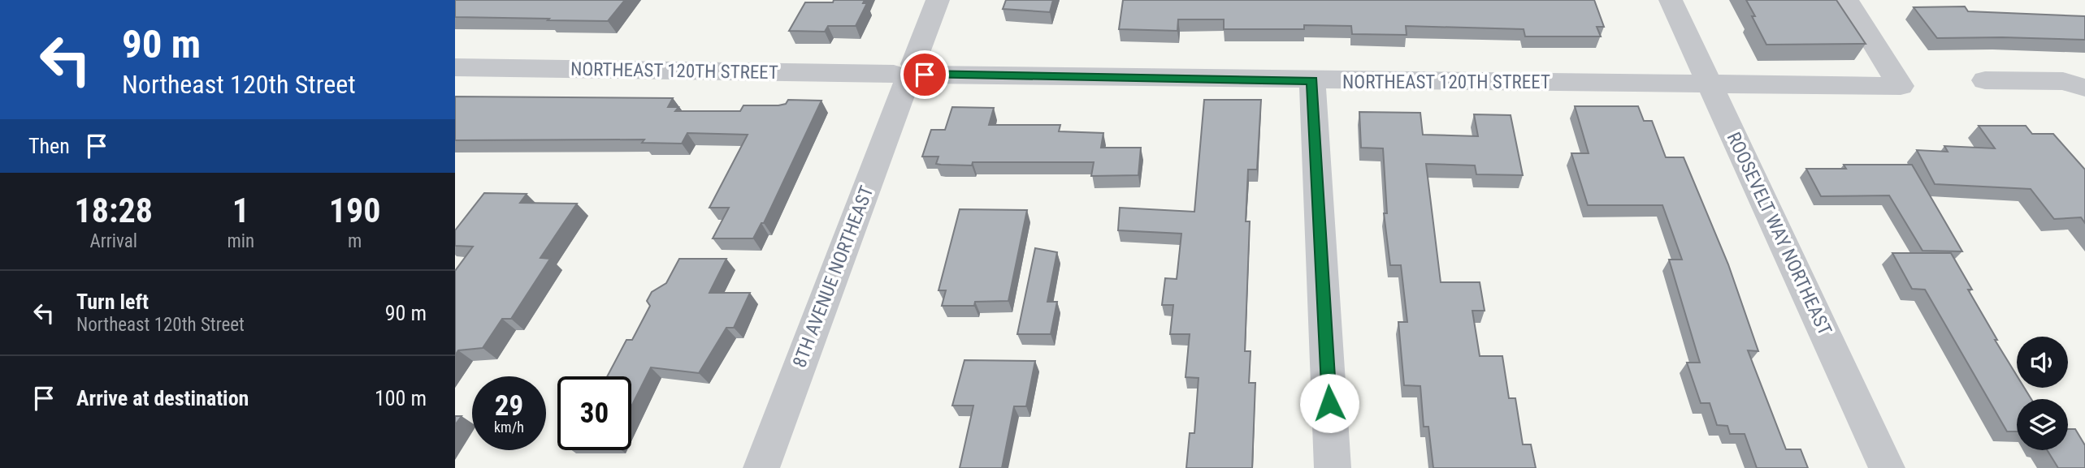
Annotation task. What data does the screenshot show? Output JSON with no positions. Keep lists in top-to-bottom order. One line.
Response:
{"streets":{"street":["NORTHEAST 120TH STREET","ROOSEVELT WAY NORTHEAST","8TH AVENUE NORTHEAST"]},"crossings":[["NORTHEAST 120TH STREET","ROOSEVELT WAY NORTHEAST"],["NORTHEAST 120TH STREET","8TH AVENUE NORTHEAST"]],"page":{"turn":["90 m","Northeast 120th Street"],"then":"Then","eta":["18:28","Arrival","1","min","190","m"],"list":[{"name":"Turn left","note":"Northeast 120th Street","value":"90 m"},{"name":"Arrive at destination","value":"100 m"}],"speed":"29 km/h","limit":"30"}}
